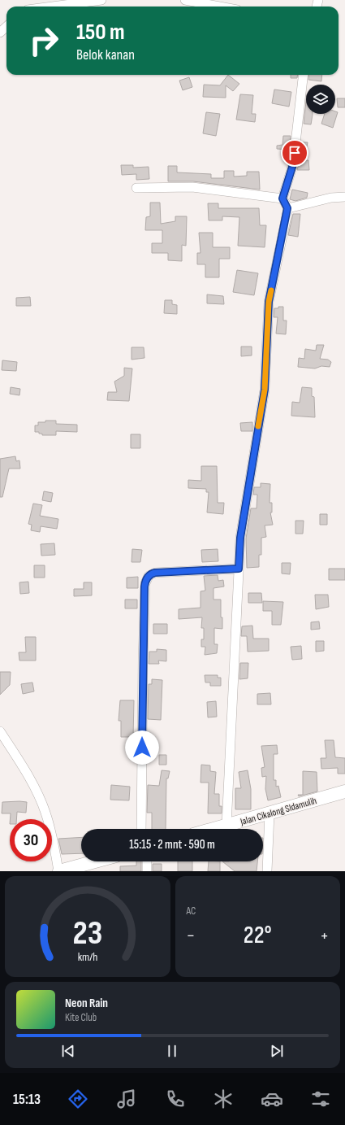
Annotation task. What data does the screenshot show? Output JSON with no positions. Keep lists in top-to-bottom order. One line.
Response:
{"streets":{"street":["Jalan Cikalong SIdamulih"]},"page":{"turn":["150 m","Belok kanan"],"limit":"30","trip":"15:15 · 2 mnt · 590 m","tile":"AC","heat":["−","22°","+"],"song":["Neon Rain","Kite Club"],"tabs":"15:13","gauge":["23","km/h"]}}
